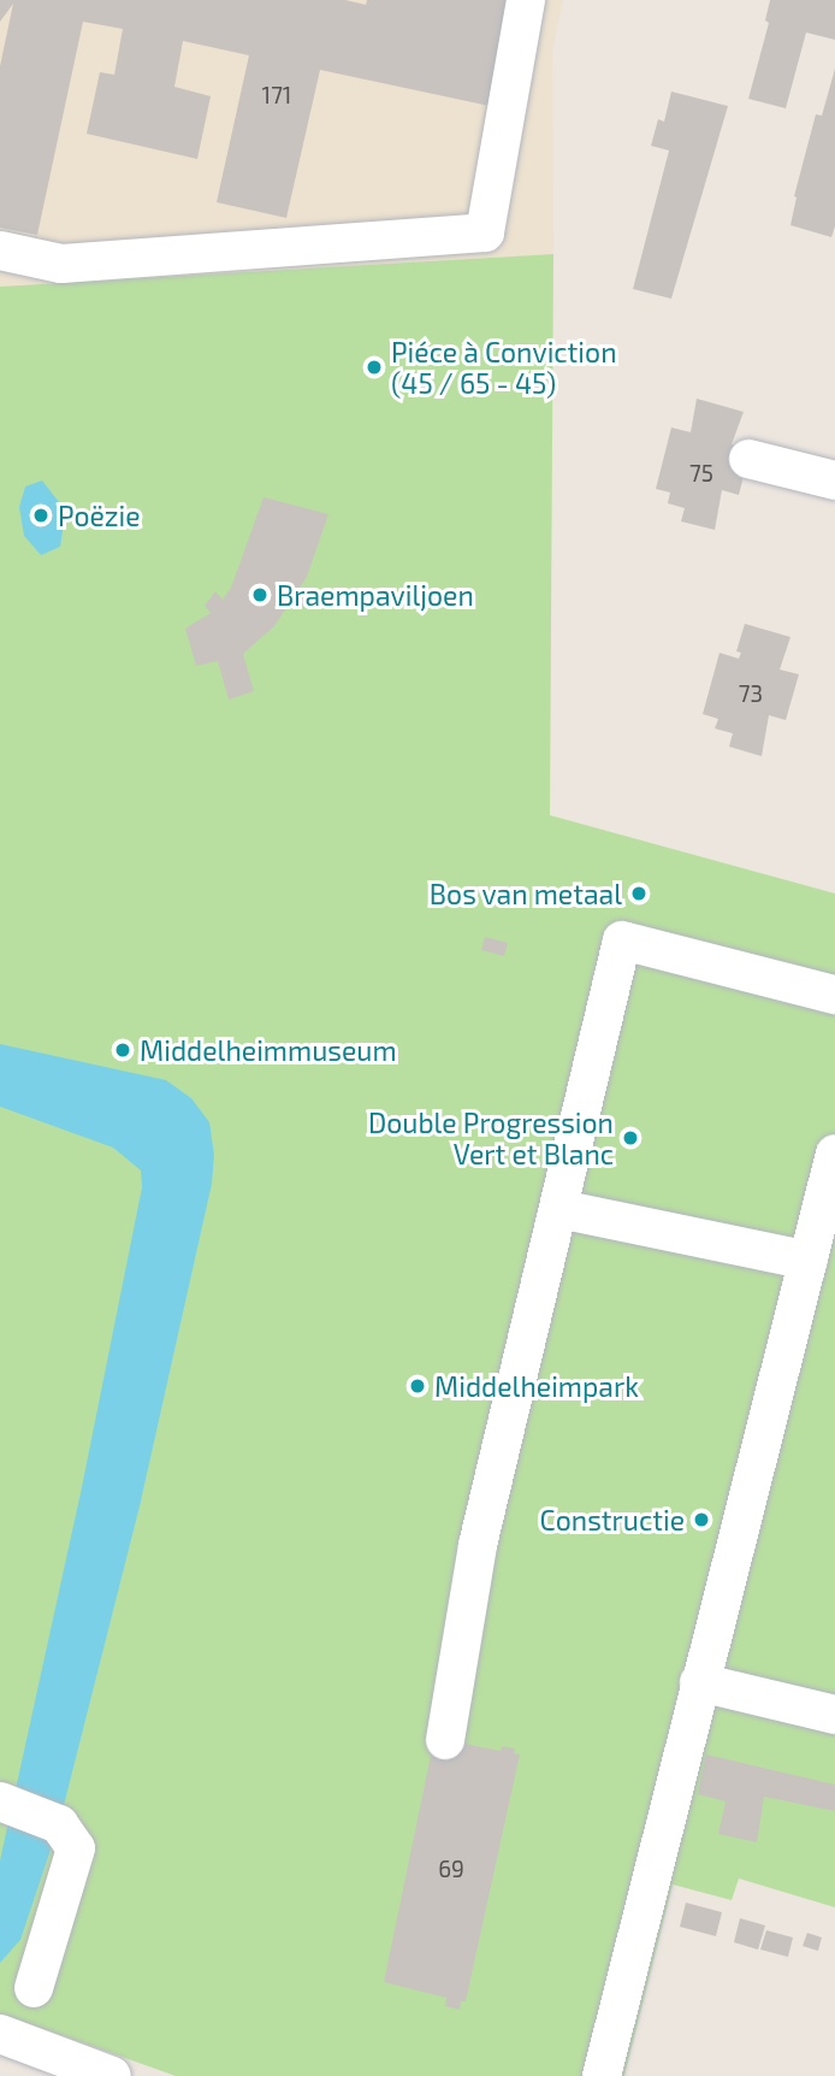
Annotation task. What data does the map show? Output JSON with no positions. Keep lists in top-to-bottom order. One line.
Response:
{"places":["Piéce à Conviction (45 / 65 - 45)","Poëzie","Braempaviljoen","Bos van metaal","Middelheimmuseum","Double Progression Vert et Blanc","Middelheimpark","Constructie"],"house_numbers":["171","75","73","69"]}
